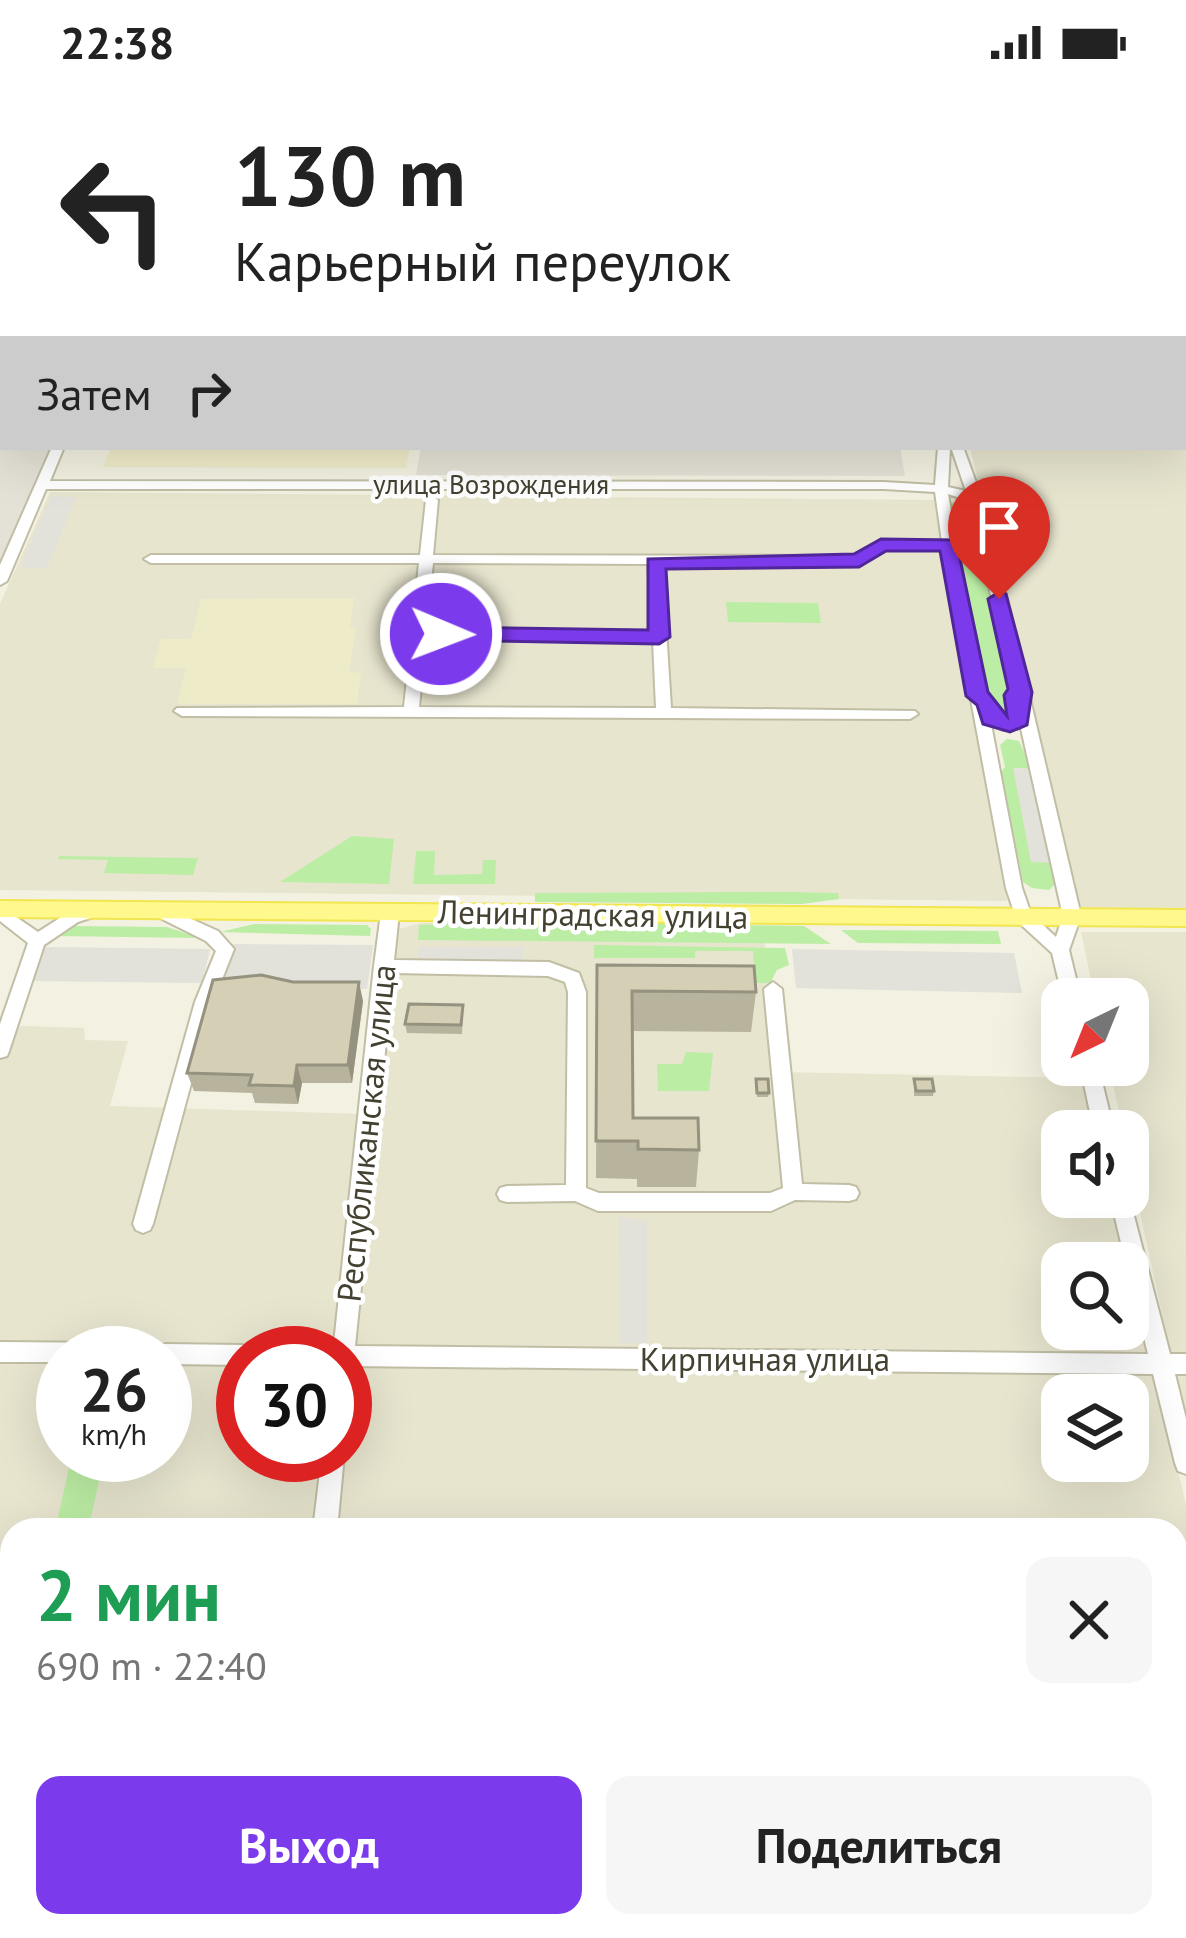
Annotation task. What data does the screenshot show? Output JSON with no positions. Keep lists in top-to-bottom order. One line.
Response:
{"streets":{"main road":["Ленинградская улица"],"street":["улица Возрождения","Республиканская улица","Кирпичная улица"]},"crossings":[["Ленинградская улица","Республиканская улица"]],"north":"bottom left","page":{"status":"22:38","turn":["130 m","Карьерный переулок"],"then":"Затем","speed":"26 km/h","limit":"30","heading":["2 мин","690 m · 22:40"],"buttons":["Выход","Поделиться"]}}
